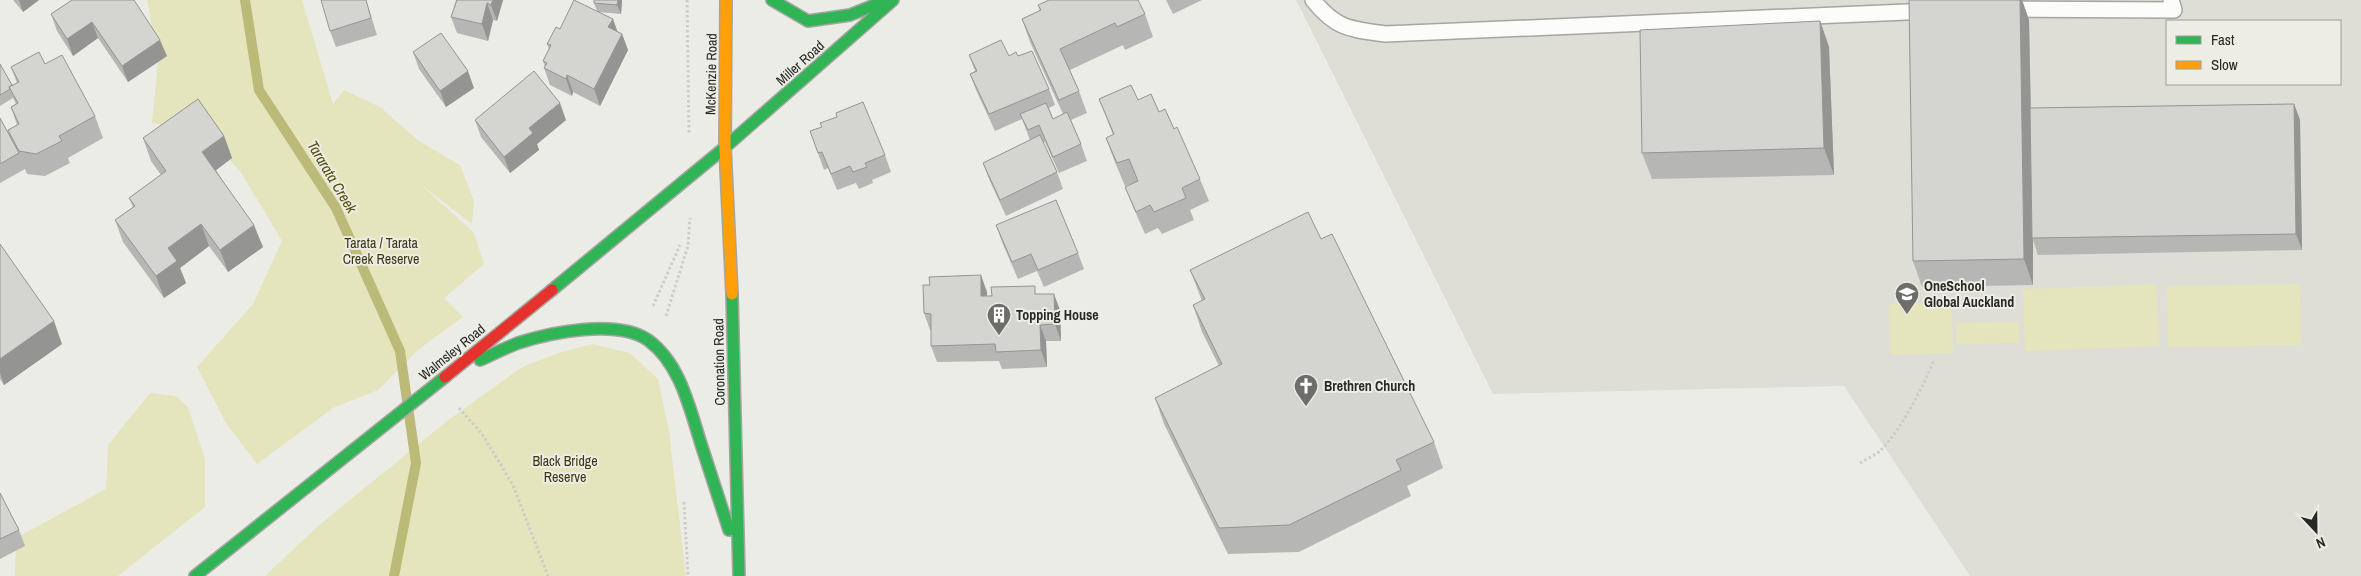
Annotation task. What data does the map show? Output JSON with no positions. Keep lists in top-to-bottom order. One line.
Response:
{"streets":{"main road":["Miller Road","McKenzie Road","Walmsley Road","Coronation Road"]},"crossings":[["Miller Road","McKenzie Road"],["Miller Road","Walmsley Road"],["Miller Road","Coronation Road"],["McKenzie Road","Walmsley Road"],["McKenzie Road","Coronation Road"],["Walmsley Road","Coronation Road"]],"water":["Tararata Creek"],"parks":["Tarata / Tarata Creek Reserve","Black Bridge Reserve"],"places":{"school or university":["OneSchool Global Auckland"],"building":["Topping House"],"church":["Brethren Church"]},"legend":["Fast","Slow"],"north":"bottom"}
